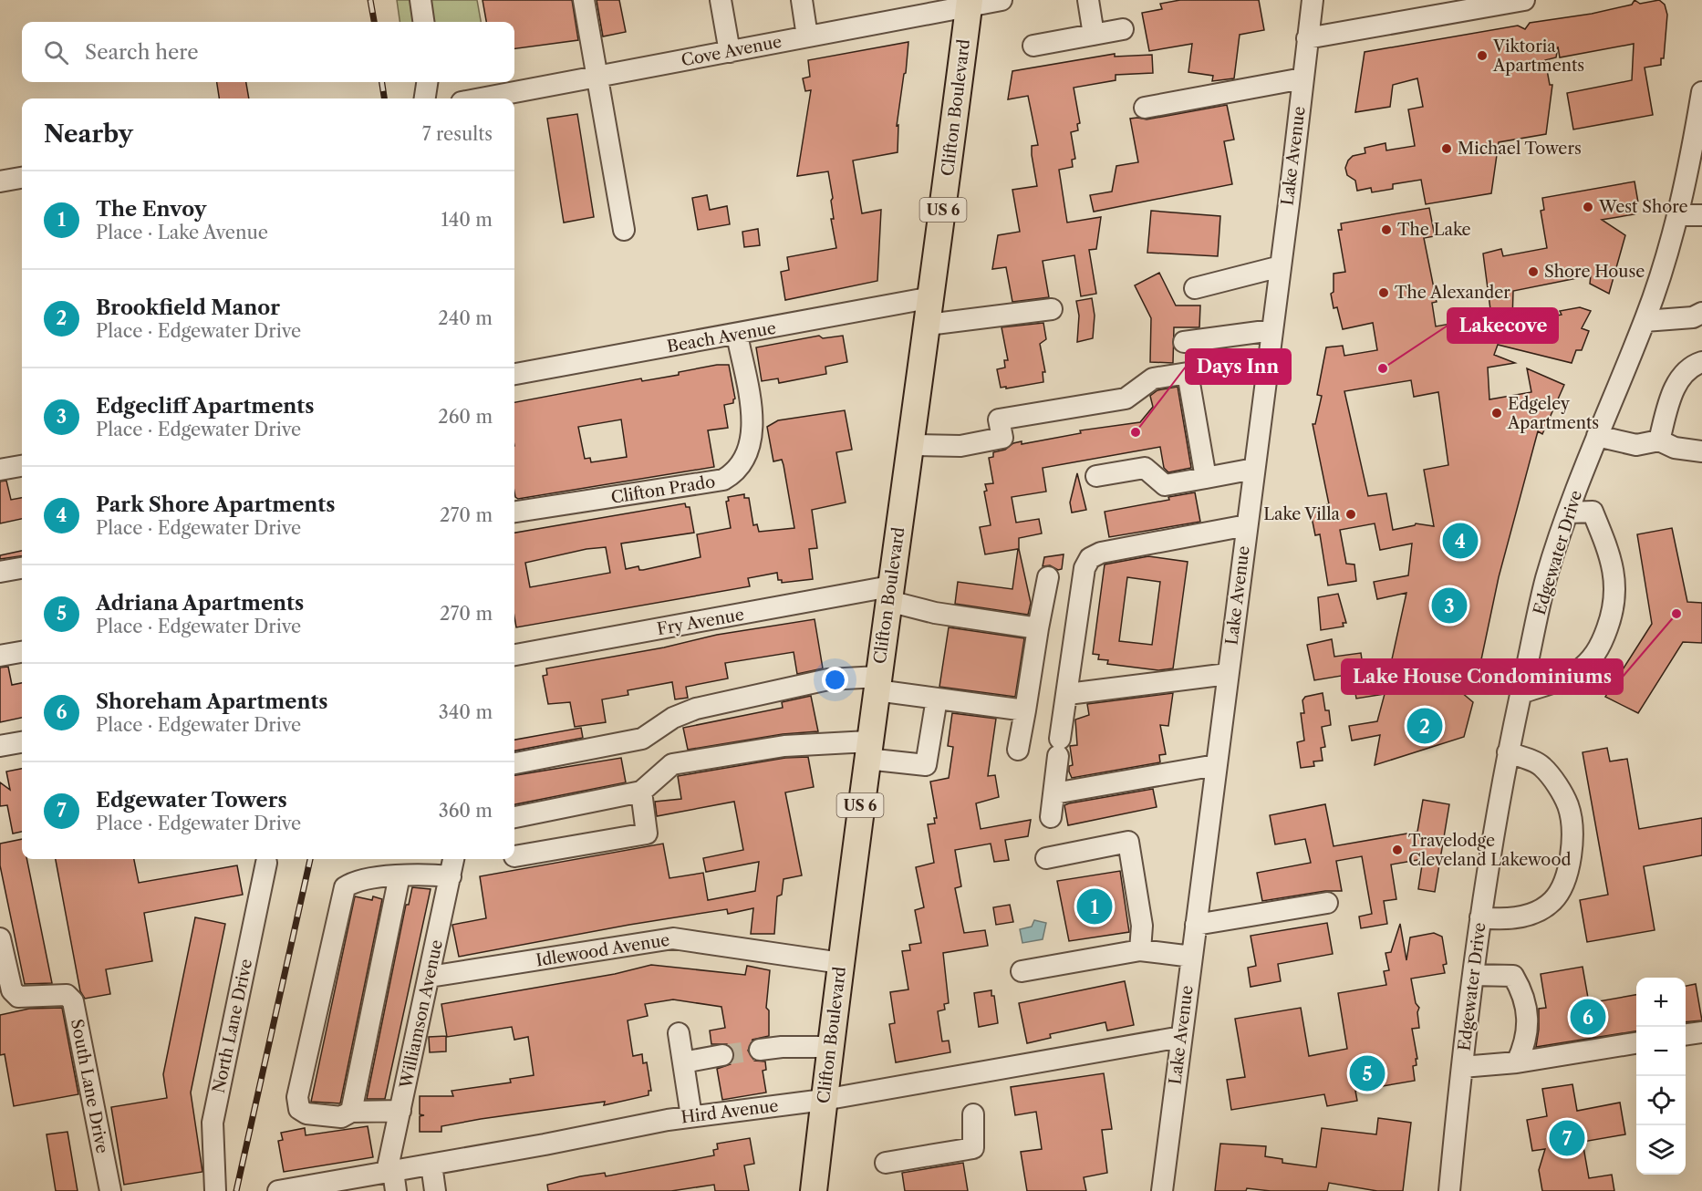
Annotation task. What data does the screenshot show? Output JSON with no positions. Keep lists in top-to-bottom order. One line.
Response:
{"streets":{"main road":["Clifton Boulevard","US 6"],"street":["Cove Avenue","Lake Avenue","Beach Avenue","Clifton Prado","Edgewater Drive","Fry Avenue","Idlewood Avenue","Williamson Avenue","North Lane Drive","South Lane Drive","Hird Avenue"]},"crossings":[["Cove Avenue","Clifton Boulevard"],["Clifton Boulevard","Beach Avenue"],["Clifton Boulevard","Fry Avenue"],["Clifton Boulevard","Idlewood Avenue"],["Clifton Boulevard","Hird Avenue"],["Lake Avenue","Hird Avenue"],["Beach Avenue","Clifton Prado"],["Idlewood Avenue","Williamson Avenue"],["Williamson Avenue","Hird Avenue"]],"places":["Viktoria Apartments","Michael Towers","West Shore","The Lake","Shore House","The Alexander","Lakecove","Edgeley Apartments","Days Inn","Lake Villa","Lake House Condominiums","Travelodge Cleveland Lakewood"],"page":{"search":"Search here","heading":["Nearby","7 results"],"list":[{"mark":"1","name":"The Envoy","note":"Place · Lake Avenue","value":"140 m"},{"mark":"2","name":"Brookfield Manor","note":"Place · Edgewater Drive","value":"240 m"},{"mark":"3","name":"Edgecliff Apartments","note":"Place · Edgewater Drive","value":"260 m"},{"mark":"4","name":"Park Shore Apartments","note":"Place · Edgewater Drive","value":"270 m"},{"mark":"5","name":"Adriana Apartments","note":"Place · Edgewater Drive","value":"270 m"},{"mark":"6","name":"Shoreham Apartments","note":"Place · Edgewater Drive","value":"340 m"},{"mark":"7","name":"Edgewater Towers","note":"Place · Edgewater Drive","value":"360 m"}],"pins":["4","3","2","1","6","5","7"],"map_buttons":["+","−"]}}
